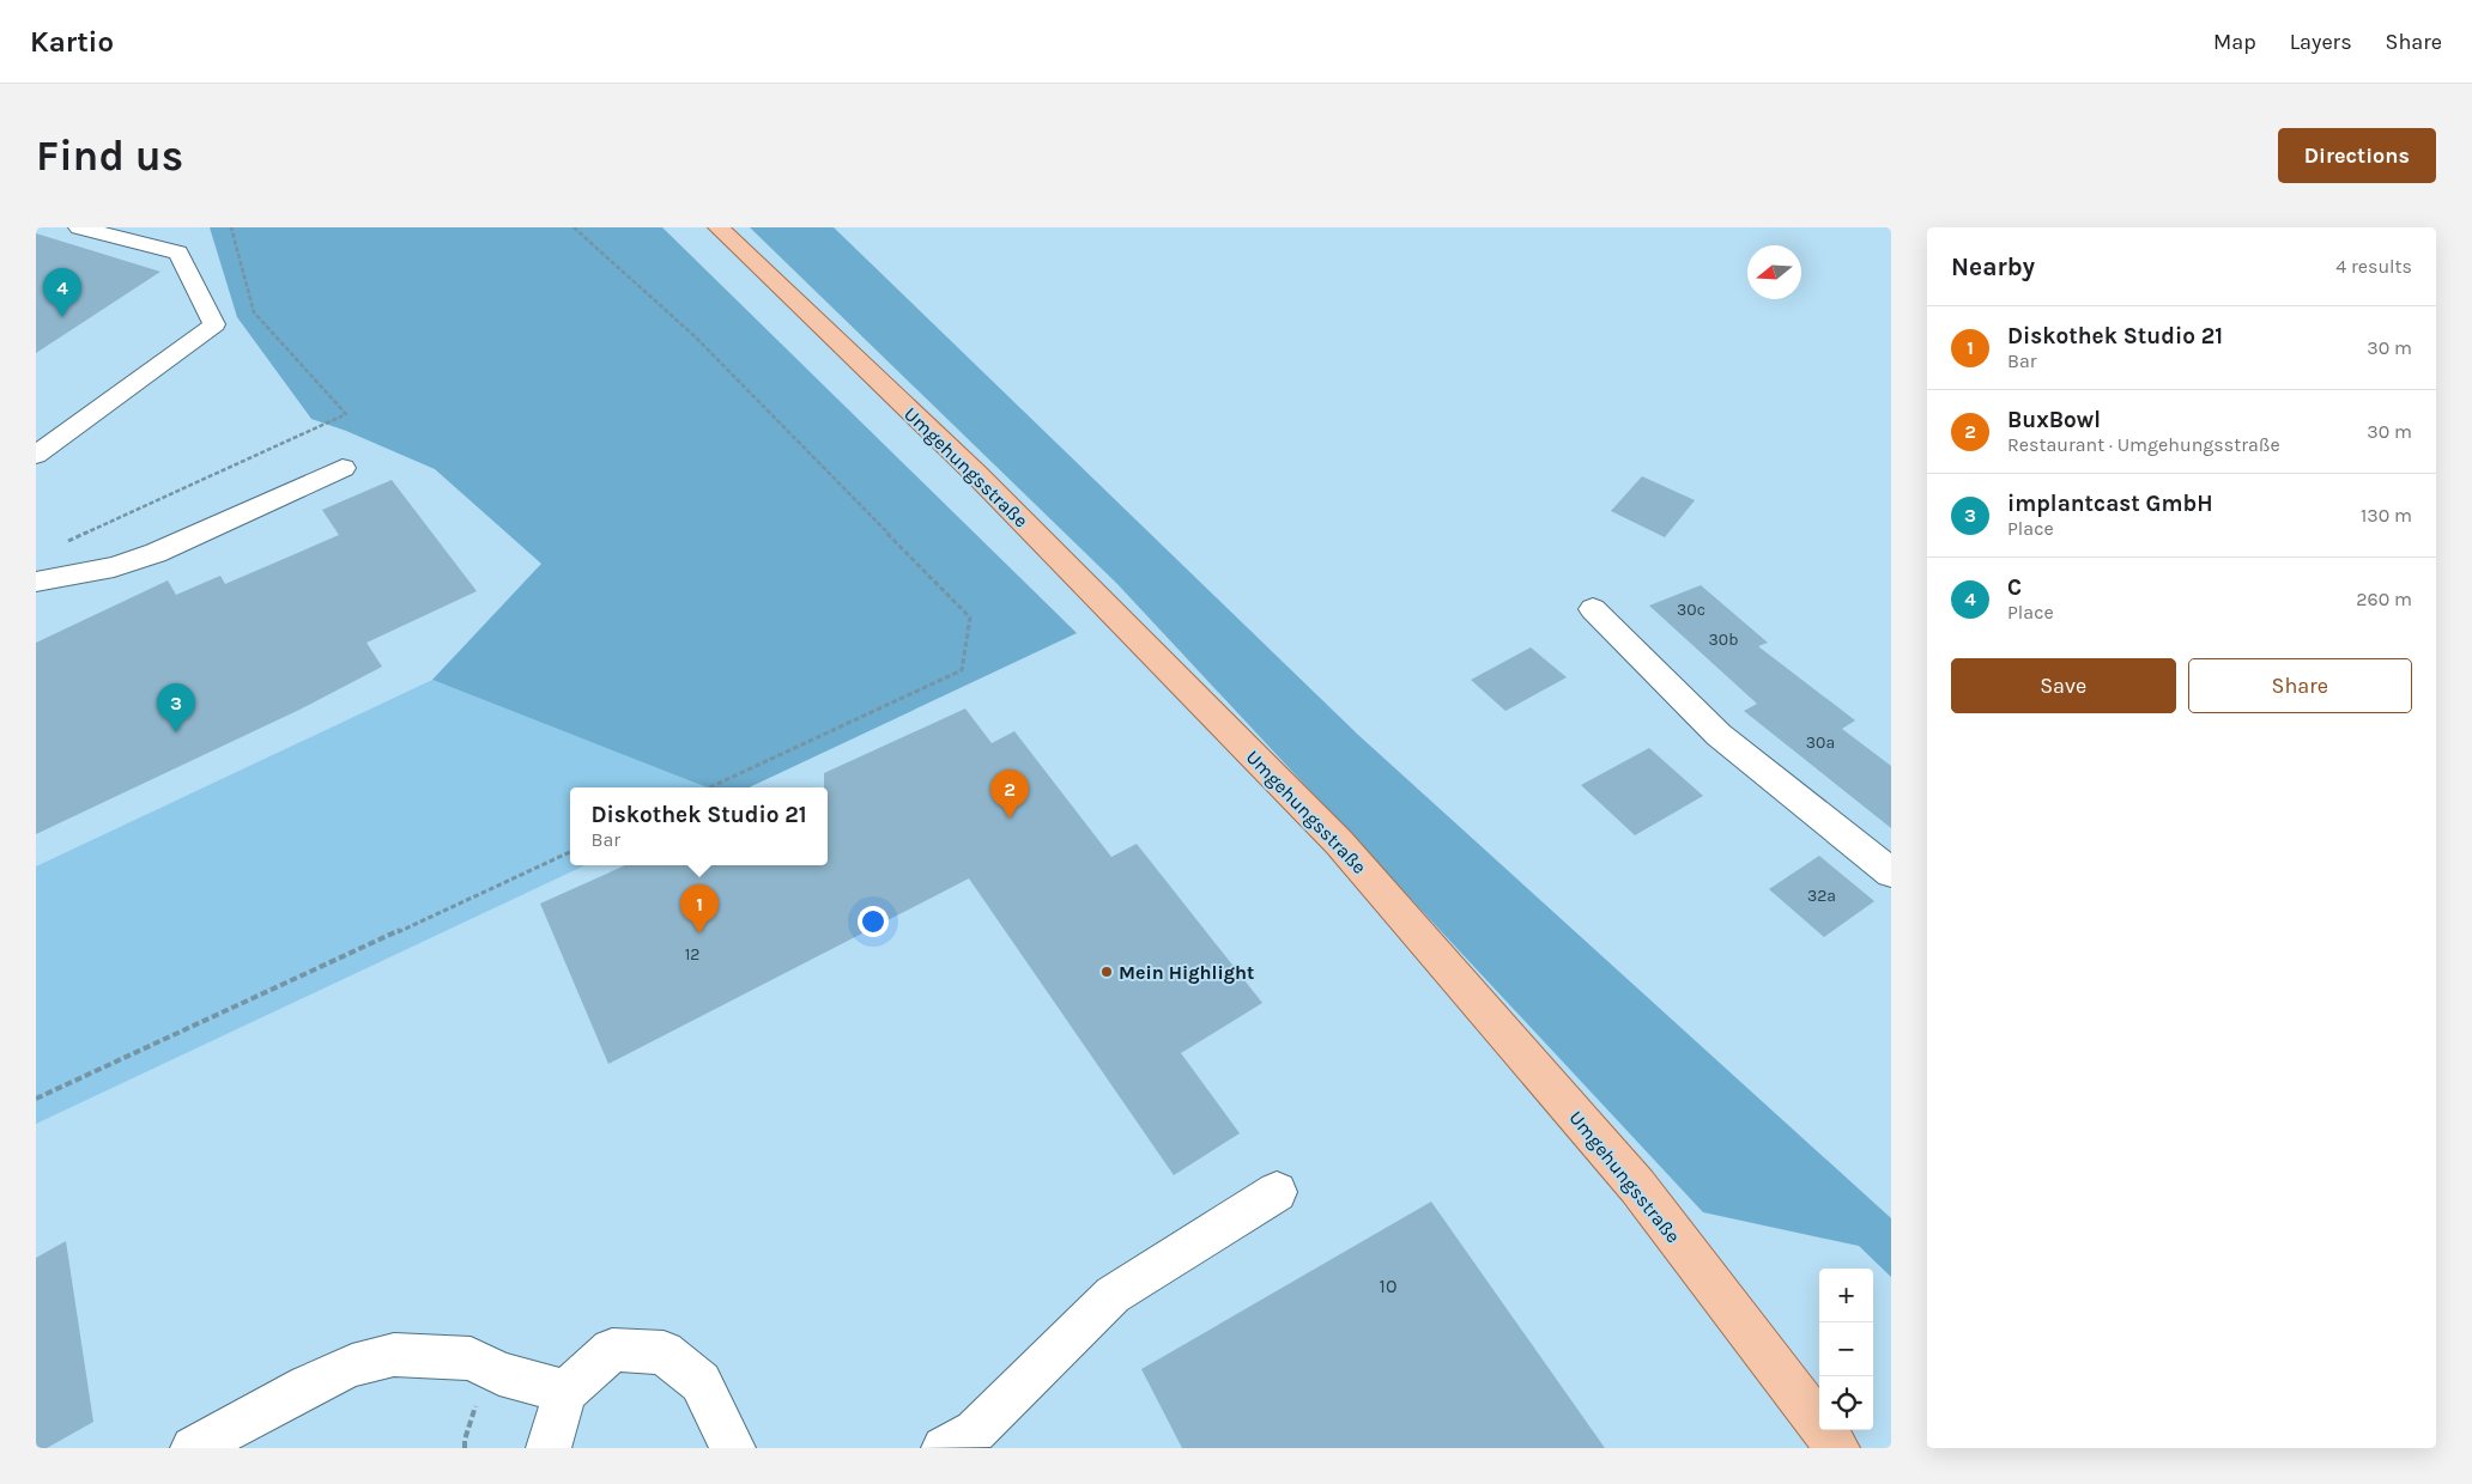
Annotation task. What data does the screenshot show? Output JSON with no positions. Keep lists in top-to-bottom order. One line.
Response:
{"streets":{"main road":["Umgehungsstraße"]},"places":["Mein Highlight"],"house_numbers":["30c","30b","30a","32a","12","10"],"north":"left","page":{"header":"Kartio","nav":["Map","Layers","Share"],"buttons":["Directions",["Save","Share"]],"title":"Find us","heading":["Nearby","4 results"],"pins":["4","3","2","1"],"list":[{"mark":"1","name":"Diskothek Studio 21","note":"Bar","value":"30 m"},{"mark":"2","name":"BuxBowl","note":"Restaurant · Umgehungsstraße","value":"30 m"},{"mark":"3","name":"implantcast GmbH","note":"Place","value":"130 m"},{"mark":"4","name":"C","note":"Place","value":"260 m"}],"popup":["Diskothek Studio 21","Bar"],"map_buttons":["+","−"]}}
